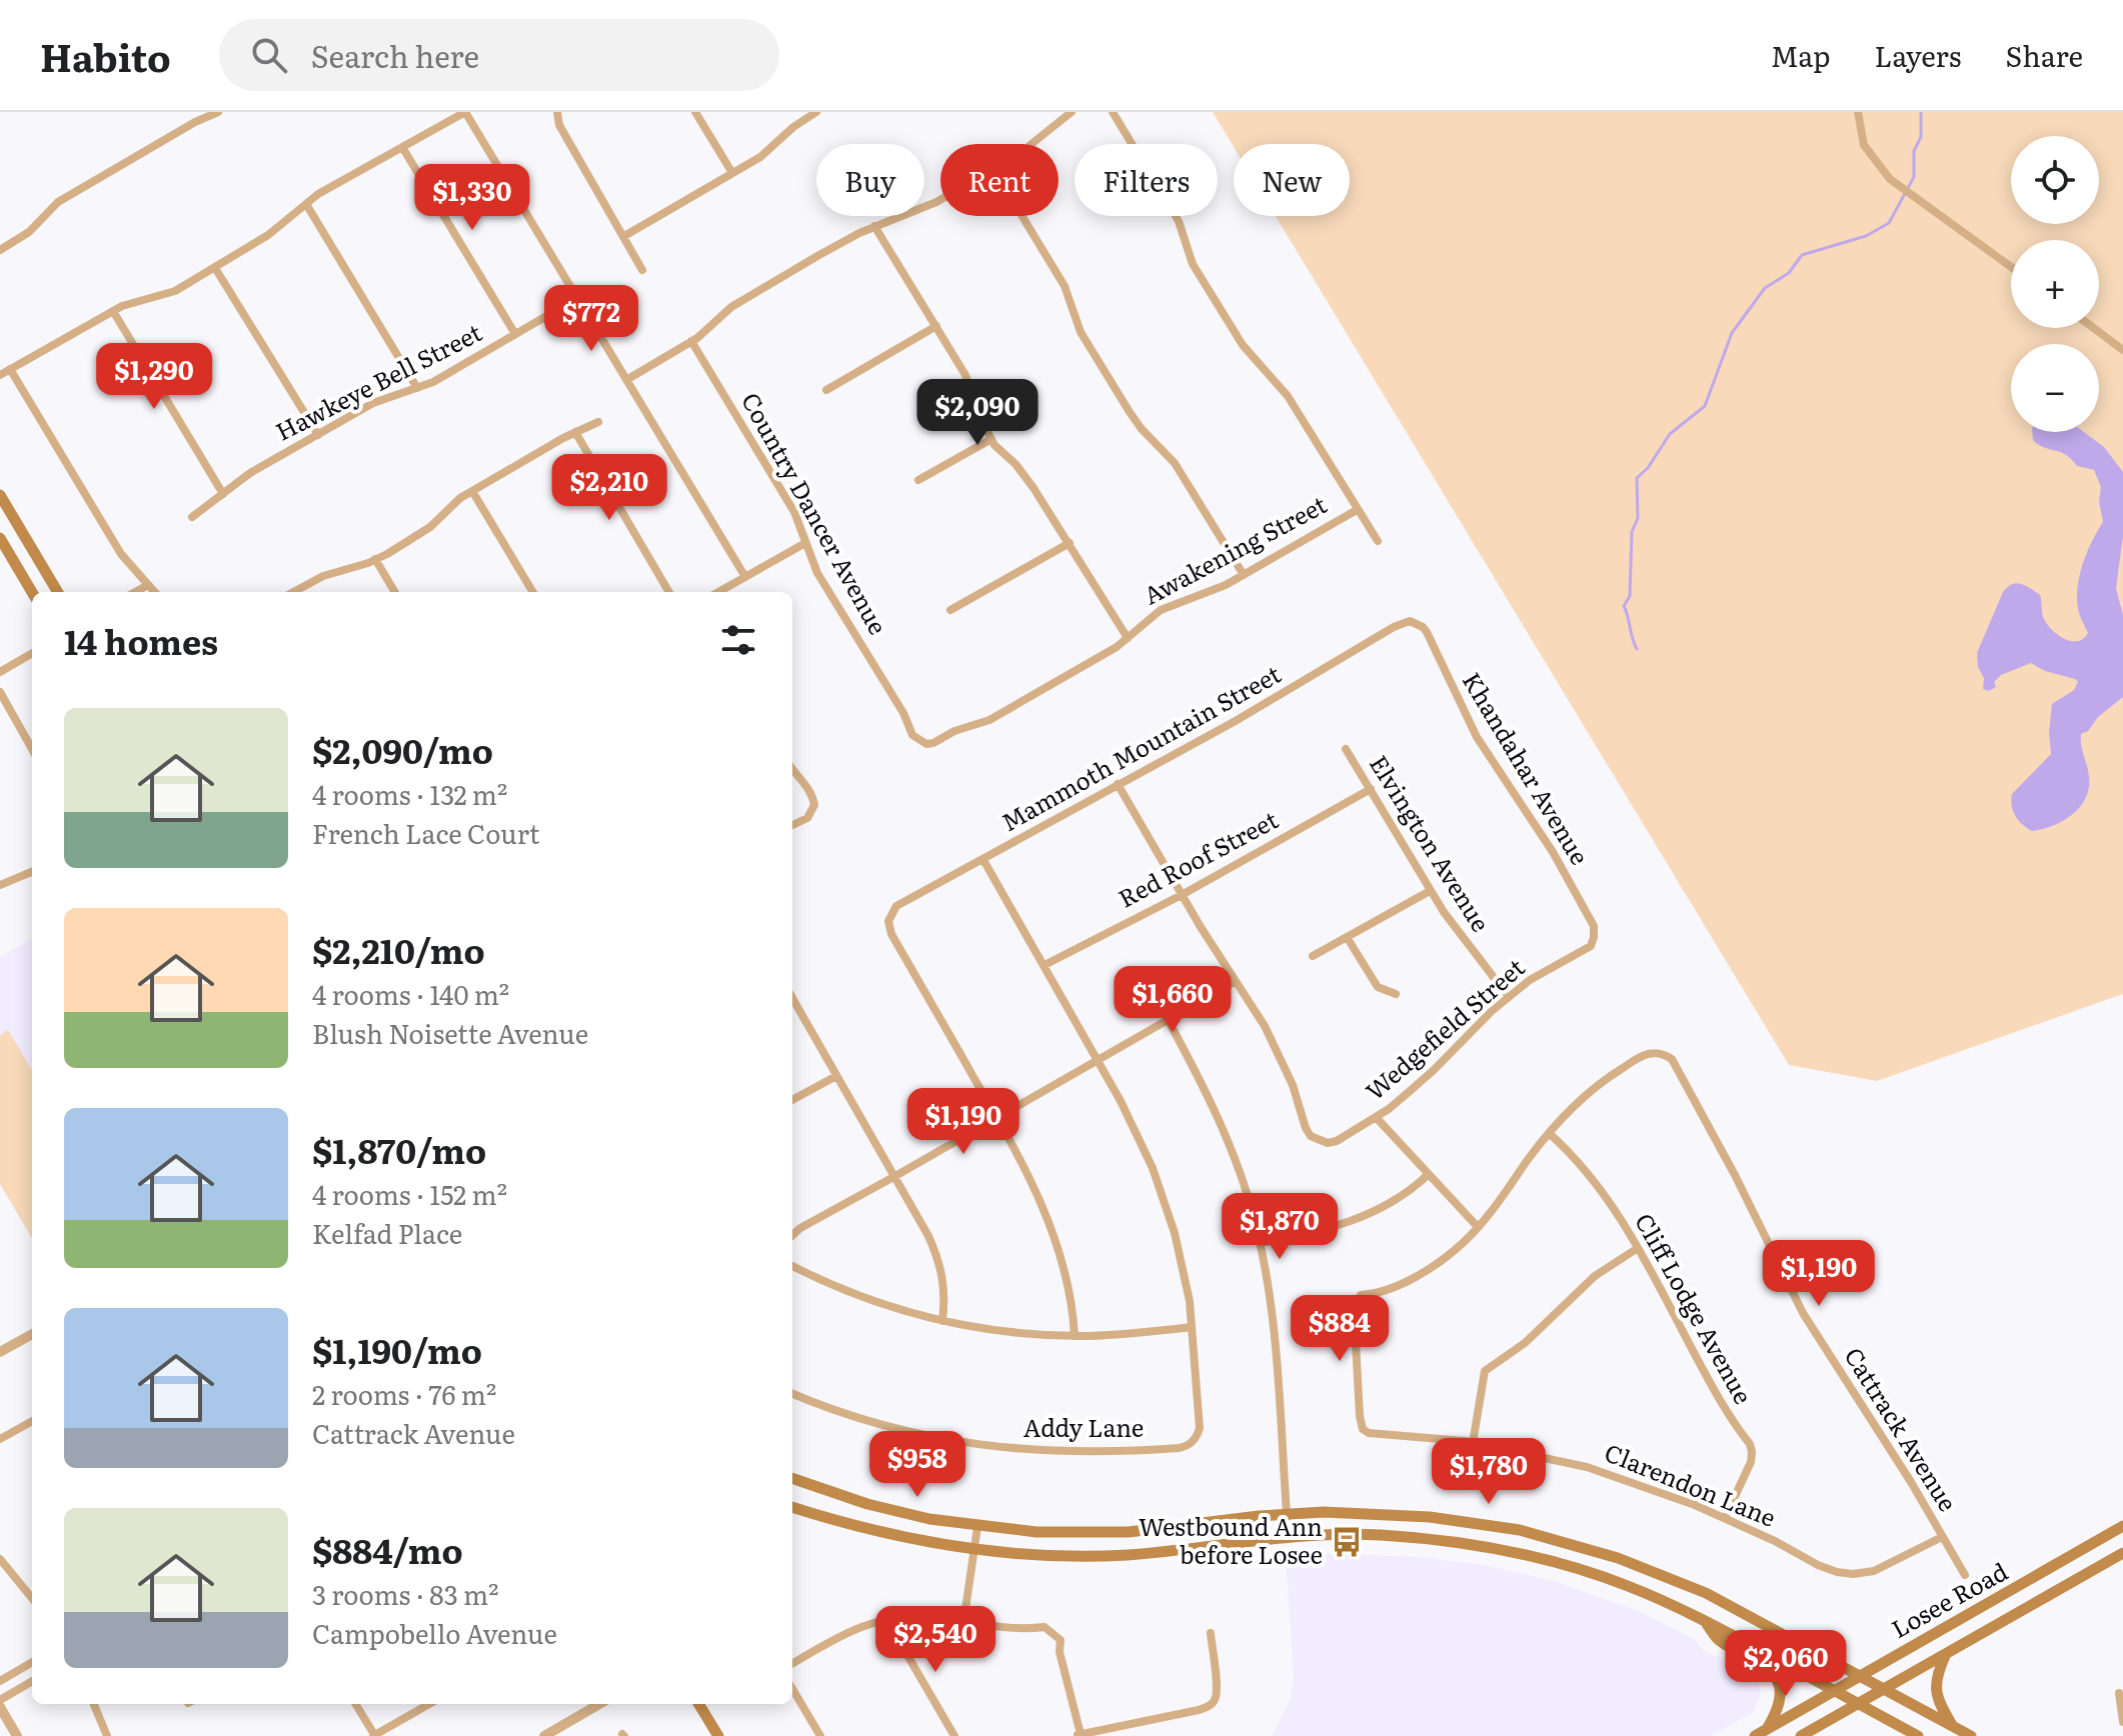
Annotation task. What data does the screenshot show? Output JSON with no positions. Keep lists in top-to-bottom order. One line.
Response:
{"streets":{"main road":["Losee Road"],"street":["Hawkeye Bell Street","Country Dancer Avenue","Awakening Street","Mammoth Mountain Street","Khandahar Avenue","Elvington Avenue","Red Roof Street","Wedgefield Street","Cliff Lodge Avenue","Addy Lane","Cattrack Avenue","Clarendon Lane"]},"crossings":[["Country Dancer Avenue","Awakening Street"],["Mammoth Mountain Street","Khandahar Avenue"],["Khandahar Avenue","Wedgefield Street"],["Elvington Avenue","Red Roof Street"],["Elvington Avenue","Wedgefield Street"],["Cliff Lodge Avenue","Cattrack Avenue"],["Cliff Lodge Avenue","Clarendon Lane"],["Cattrack Avenue","Clarendon Lane"]],"places":{"bus stop":["Westbound Ann before Losee"]},"page":{"header":"Habito","search":"Search here","nav":["Map","Layers","Share"],"map_buttons":["+","−"],"chip":["Buy","Rent","Filters","New"],"price":["$1,330","$772","$1,290","$2,090","$2,210","$1,660","$1,190","$1,870","$1,190","$884","$958","$1,780","$2,540","$2,060"],"heading":"14 homes","list":[{"name":"$2,090/mo","note":"4 rooms · 132 m² · French Lace Court"},{"name":"$2,210/mo","note":"4 rooms · 140 m² · Blush Noisette Avenue"},{"name":"$1,870/mo","note":"4 rooms · 152 m² · Kelfad Place"},{"name":"$1,190/mo","note":"2 rooms · 76 m² · Cattrack Avenue"},{"name":"$884/mo","note":"3 rooms · 83 m² · Campobello Avenue"}]}}
